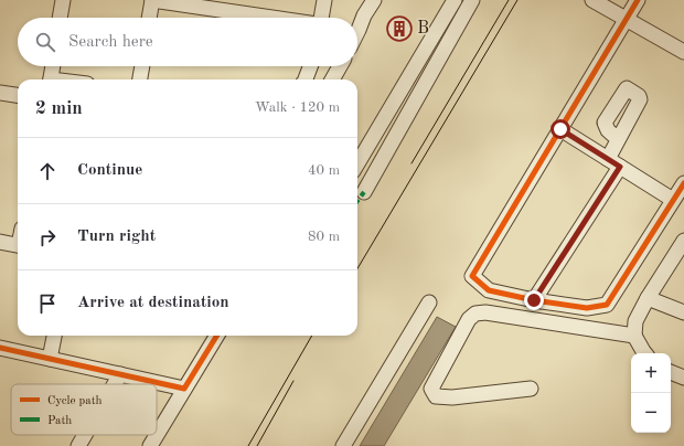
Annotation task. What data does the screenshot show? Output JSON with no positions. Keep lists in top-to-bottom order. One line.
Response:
{"places":{"building":["B"]},"legend":["Cycle path","Path"],"page":{"search":"Search here","heading":["2 min","Walk · 120 m"],"list":[["Continue","40 m"],["Turn right","80 m"],"Arrive at destination"],"map_buttons":["+","−"]}}
